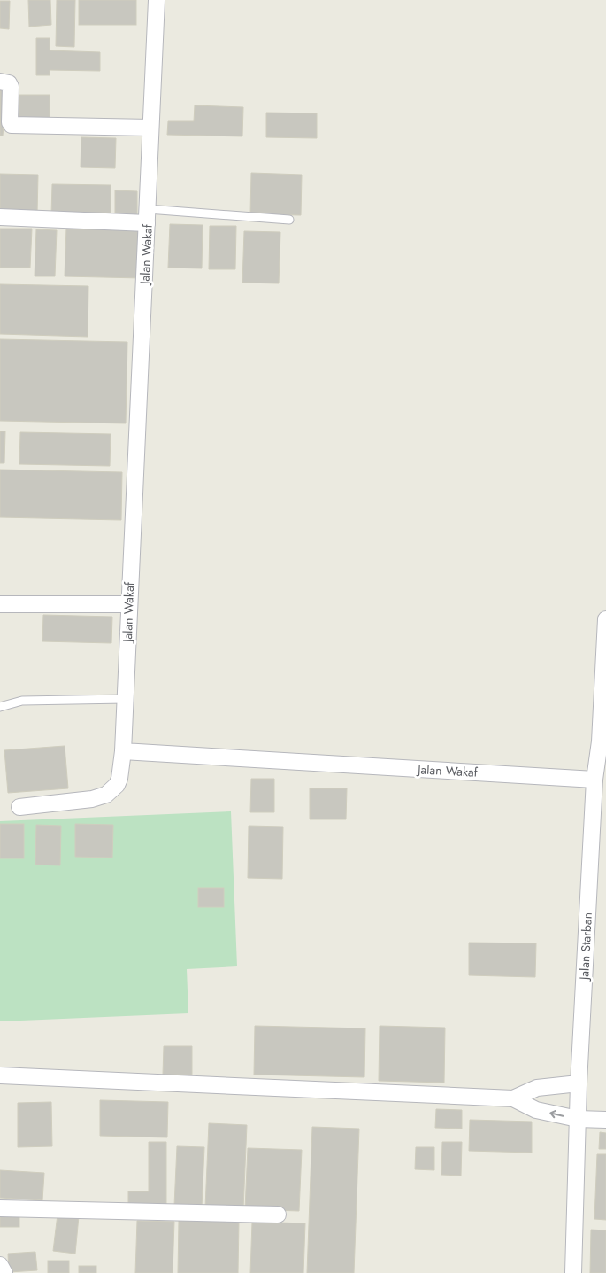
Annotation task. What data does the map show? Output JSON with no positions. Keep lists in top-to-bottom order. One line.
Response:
{"streets":{"street":["Jalan Wakaf","Jalan Starban"]},"crossings":[["Jalan Wakaf","Jalan Starban"]]}
